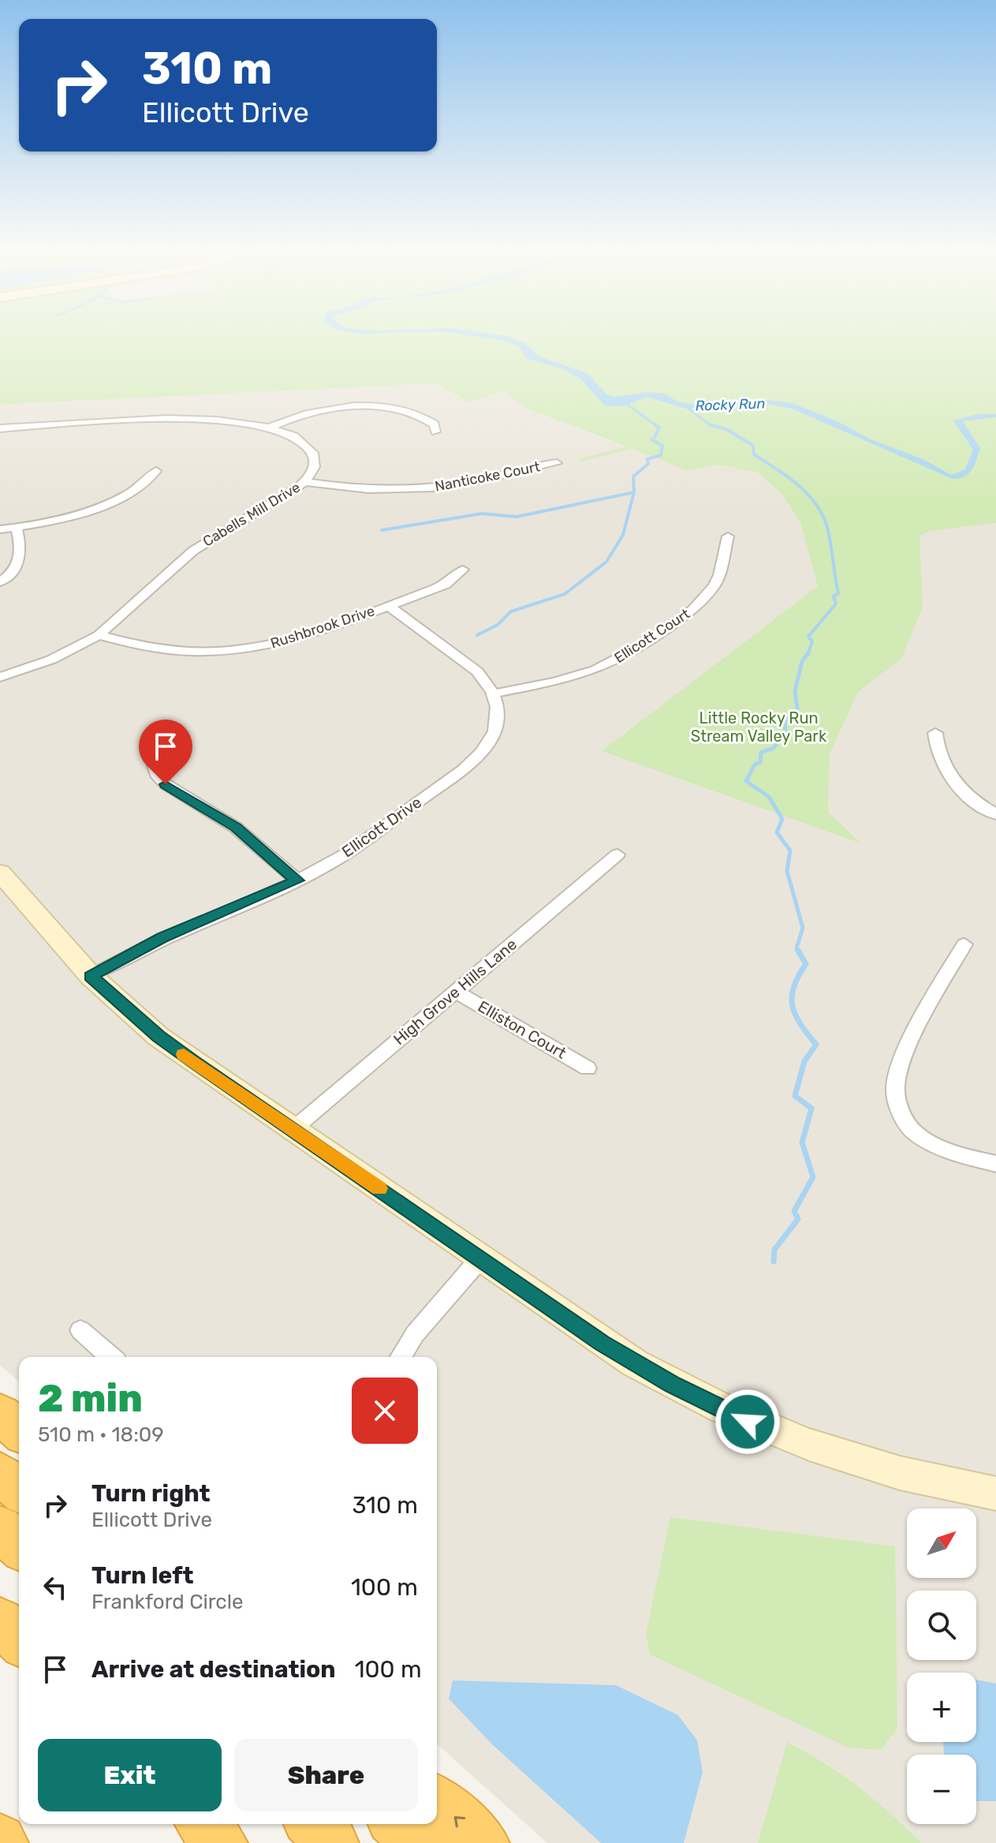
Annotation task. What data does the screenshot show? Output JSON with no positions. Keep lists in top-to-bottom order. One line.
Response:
{"streets":{"street":["Nanticoke Court","Cabells Mill Drive","Rushbrook Drive","Ellicott Court","Ellicott Drive","High Grove Hills Lane","Elliston Court"]},"crossings":[["Nanticoke Court","Cabells Mill Drive"],["Cabells Mill Drive","Rushbrook Drive"],["Ellicott Court","Ellicott Drive"],["High Grove Hills Lane","Elliston Court"]],"water":["Rocky Run"],"parks":["Little Rocky Run Stream Valley Park"],"north":"top right","page":{"turn":["310 m","Ellicott Drive"],"heading":["2 min","510 m · 18:09"],"list":[{"name":"Turn right","note":"Ellicott Drive","value":"310 m"},{"name":"Turn left","note":"Frankford Circle","value":"100 m"},{"name":"Arrive at destination","value":"100 m"}],"map_buttons":["+","−"],"buttons":["Exit","Share"]}}
